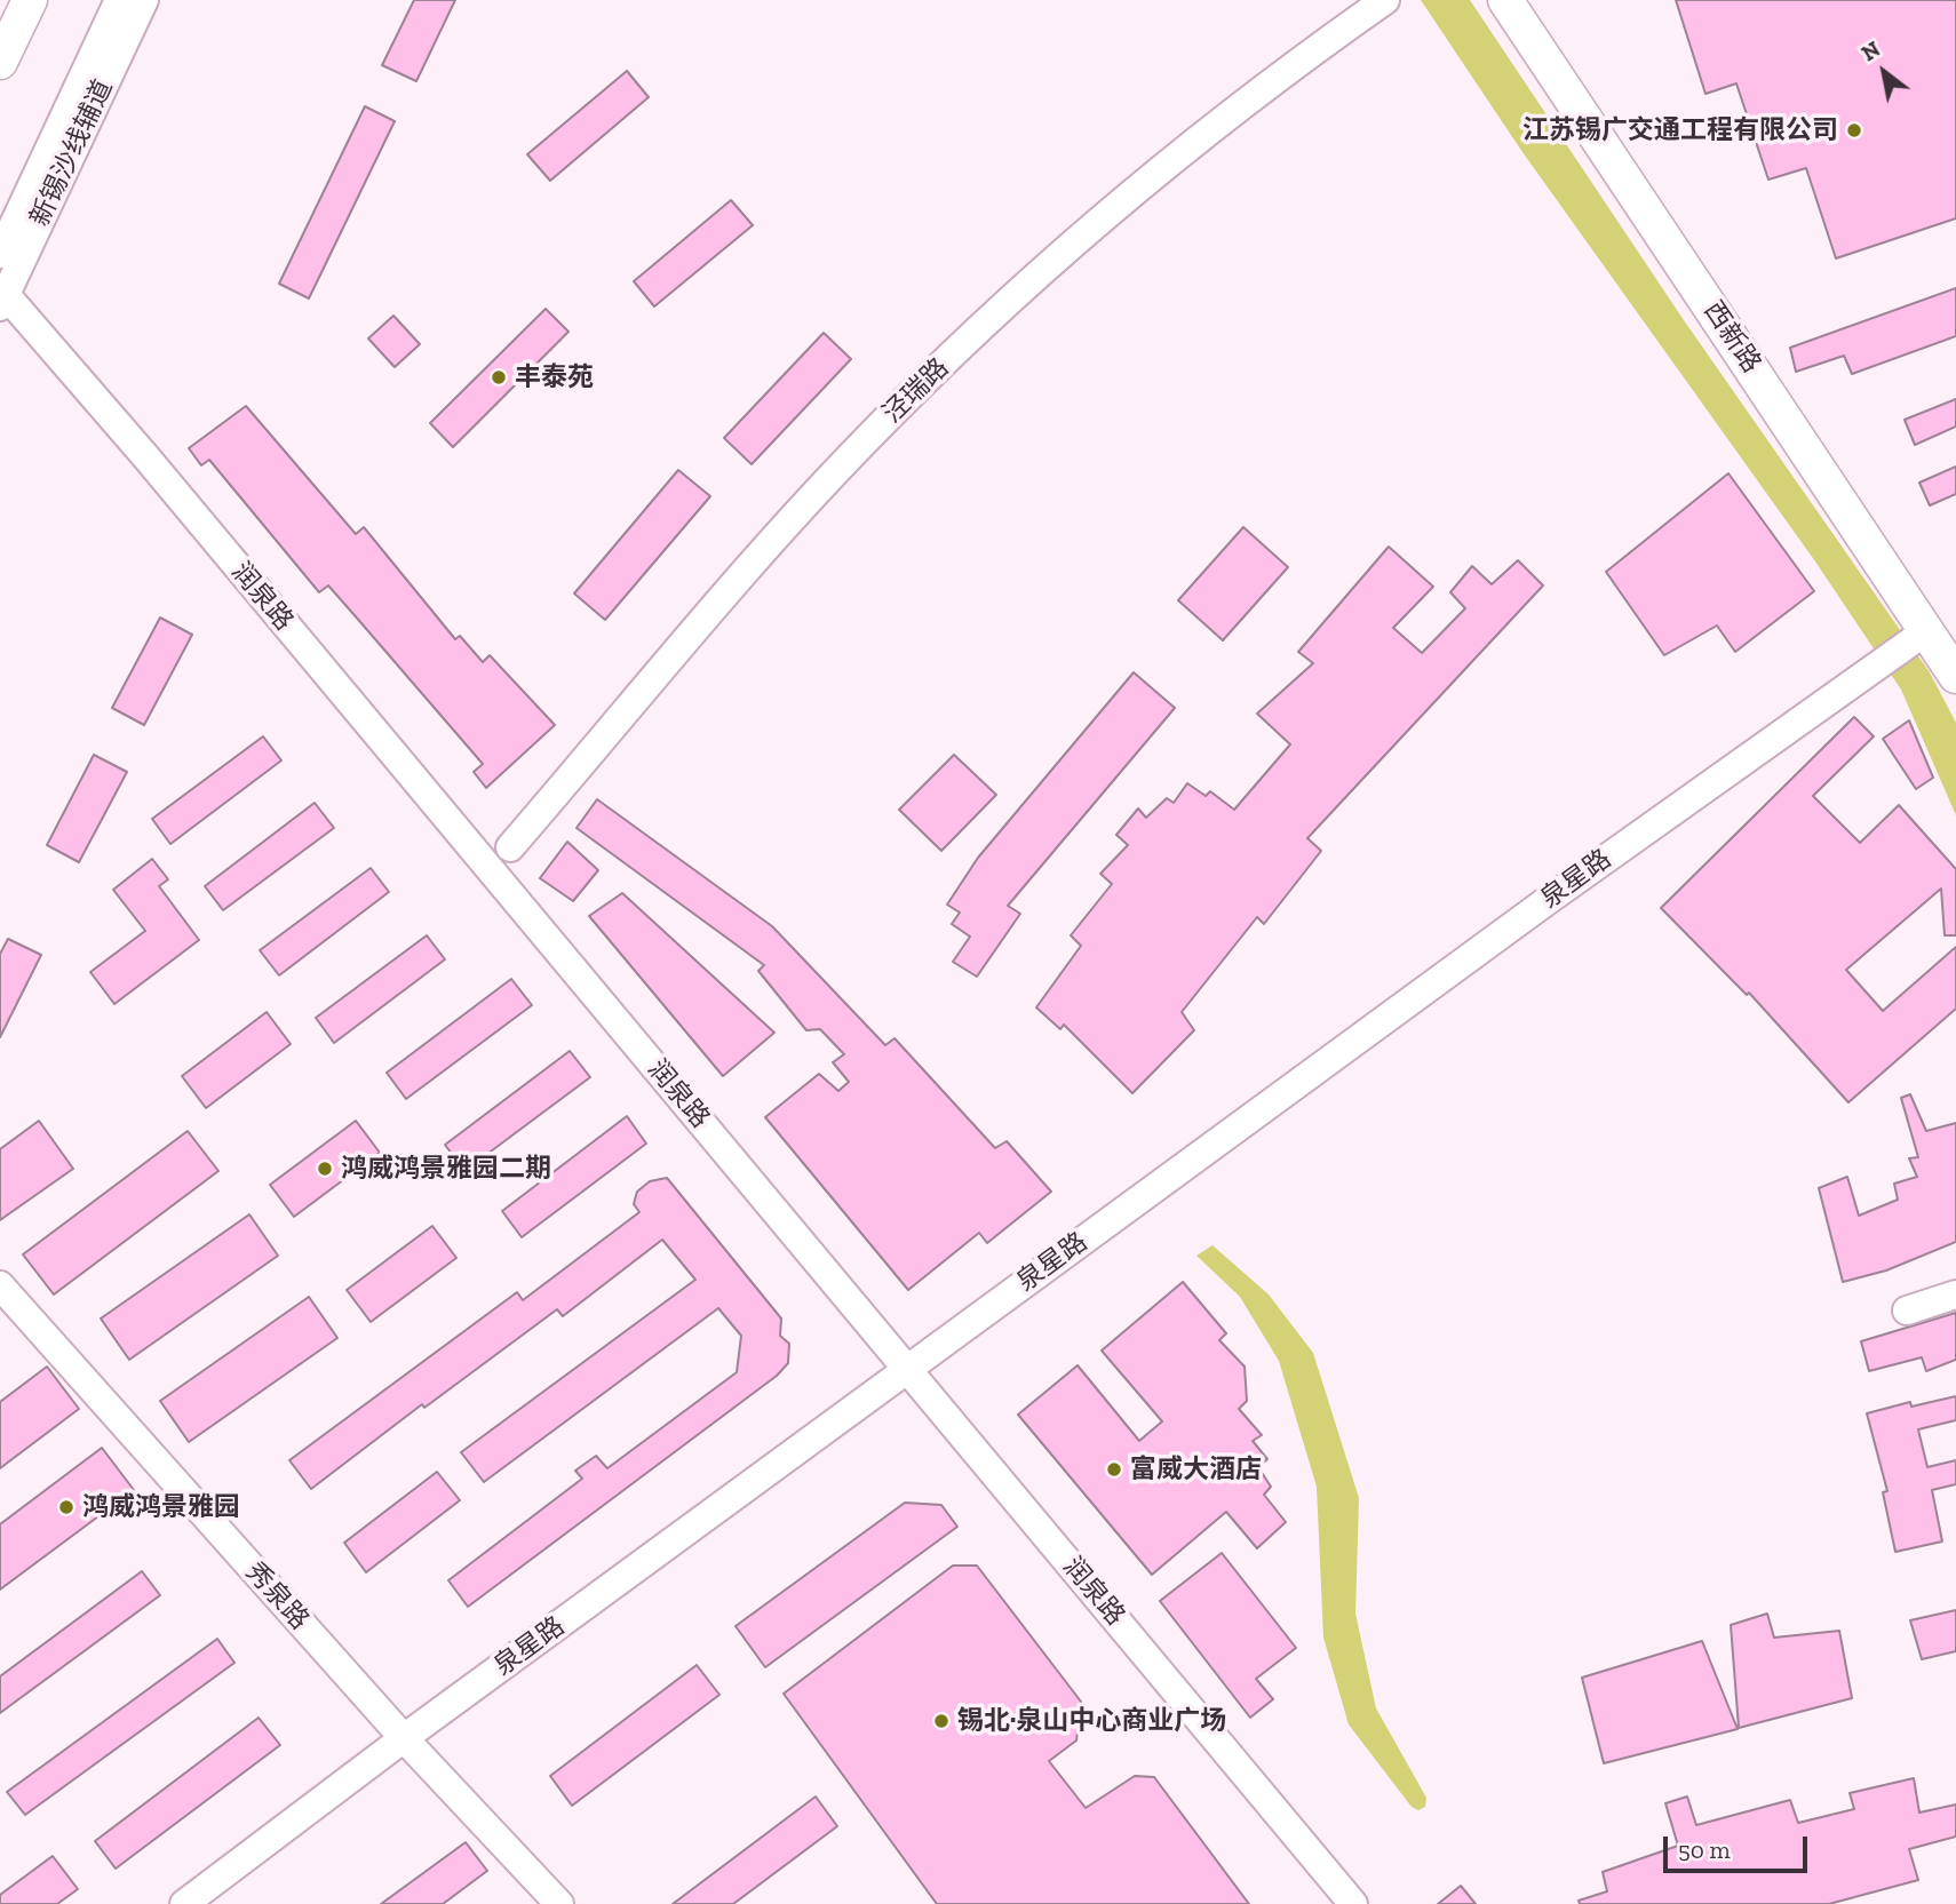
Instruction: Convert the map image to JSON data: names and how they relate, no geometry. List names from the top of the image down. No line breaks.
{"streets":{"main road":["西新路"],"street":["新锡沙线辅道","泾瑞路","润泉路","泉星路","秀泉路"]},"crossings":[["新锡沙线辅道","润泉路"],["西新路","泉星路"],["润泉路","泉星路"],["泉星路","秀泉路"]],"places":["江苏锡广交通工程有限公司","丰泰苑","鸿威鸿景雅园二期","富威大酒店","鸿威鸿景雅园","锡北·泉山中心商业广场"],"scale_bar":"50 m","north":"top left"}
